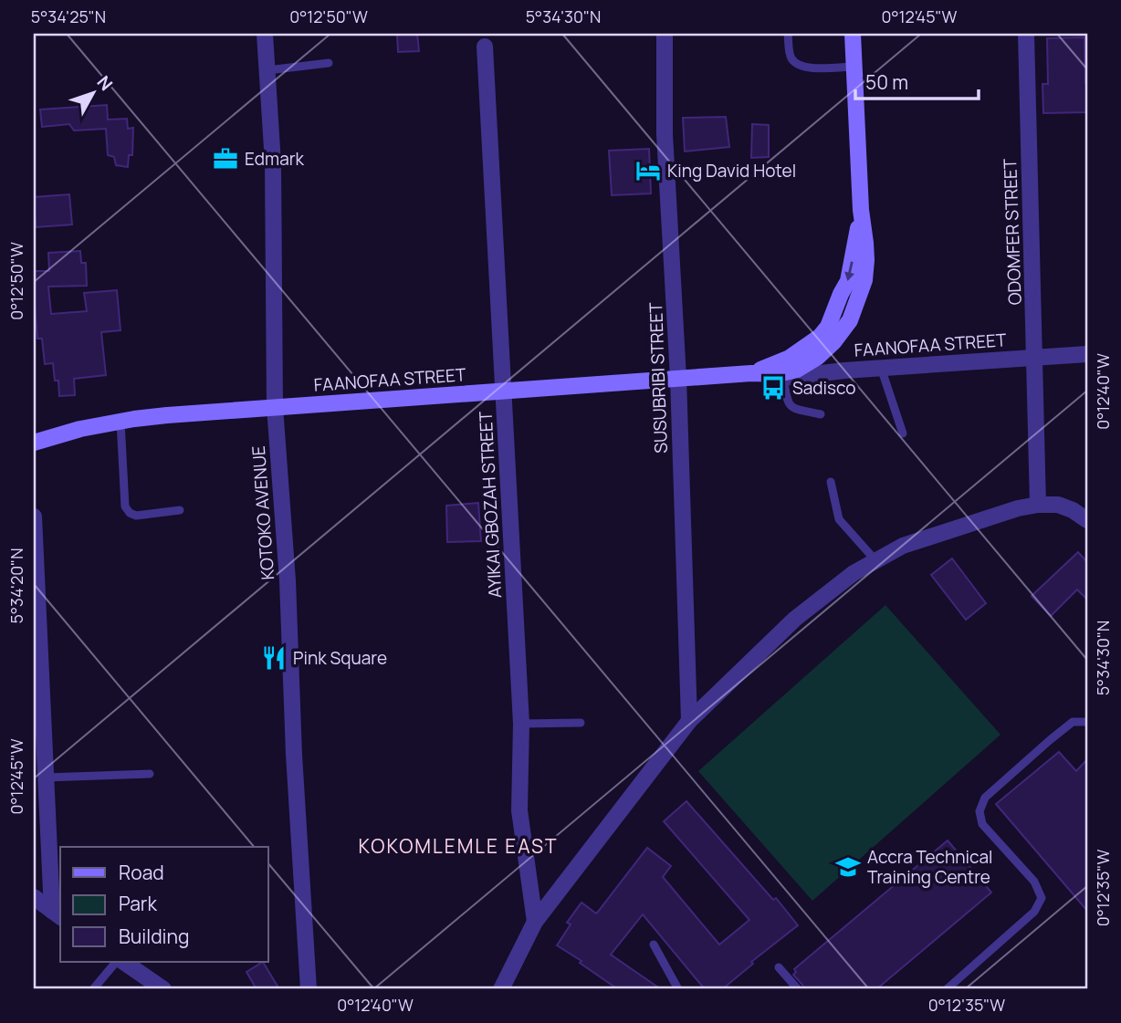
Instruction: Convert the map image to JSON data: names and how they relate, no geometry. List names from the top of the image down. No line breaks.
{"streets":{"main road":["FAANOFAA STREET"],"street":["ODOMFER STREET","SUSUBRIBI STREET","AYIKAI GBOZAH STREET","KOTOKO AVENUE"]},"crossings":[["ODOMFER STREET","FAANOFAA STREET"],["FAANOFAA STREET","SUSUBRIBI STREET"],["FAANOFAA STREET","AYIKAI GBOZAH STREET"],["FAANOFAA STREET","KOTOKO AVENUE"]],"districts":["KOKOMLEMLE EAST"],"places":{"office":["Edmark"],"hotel":["King David Hotel"],"bus stop":["Sadisco"],"restaurant":["Pink Square"],"school or university":["Accra Technical Training Centre"]},"legend":["Road","Park","Building"],"scale_bar":"50 m","north":"top right","coordinates":["5°34'25\"N","0°12'50\"W","5°34'30\"N","0°12'45\"W","0°12'40\"W","5°34'20\"N","0°12'35\"W"]}
